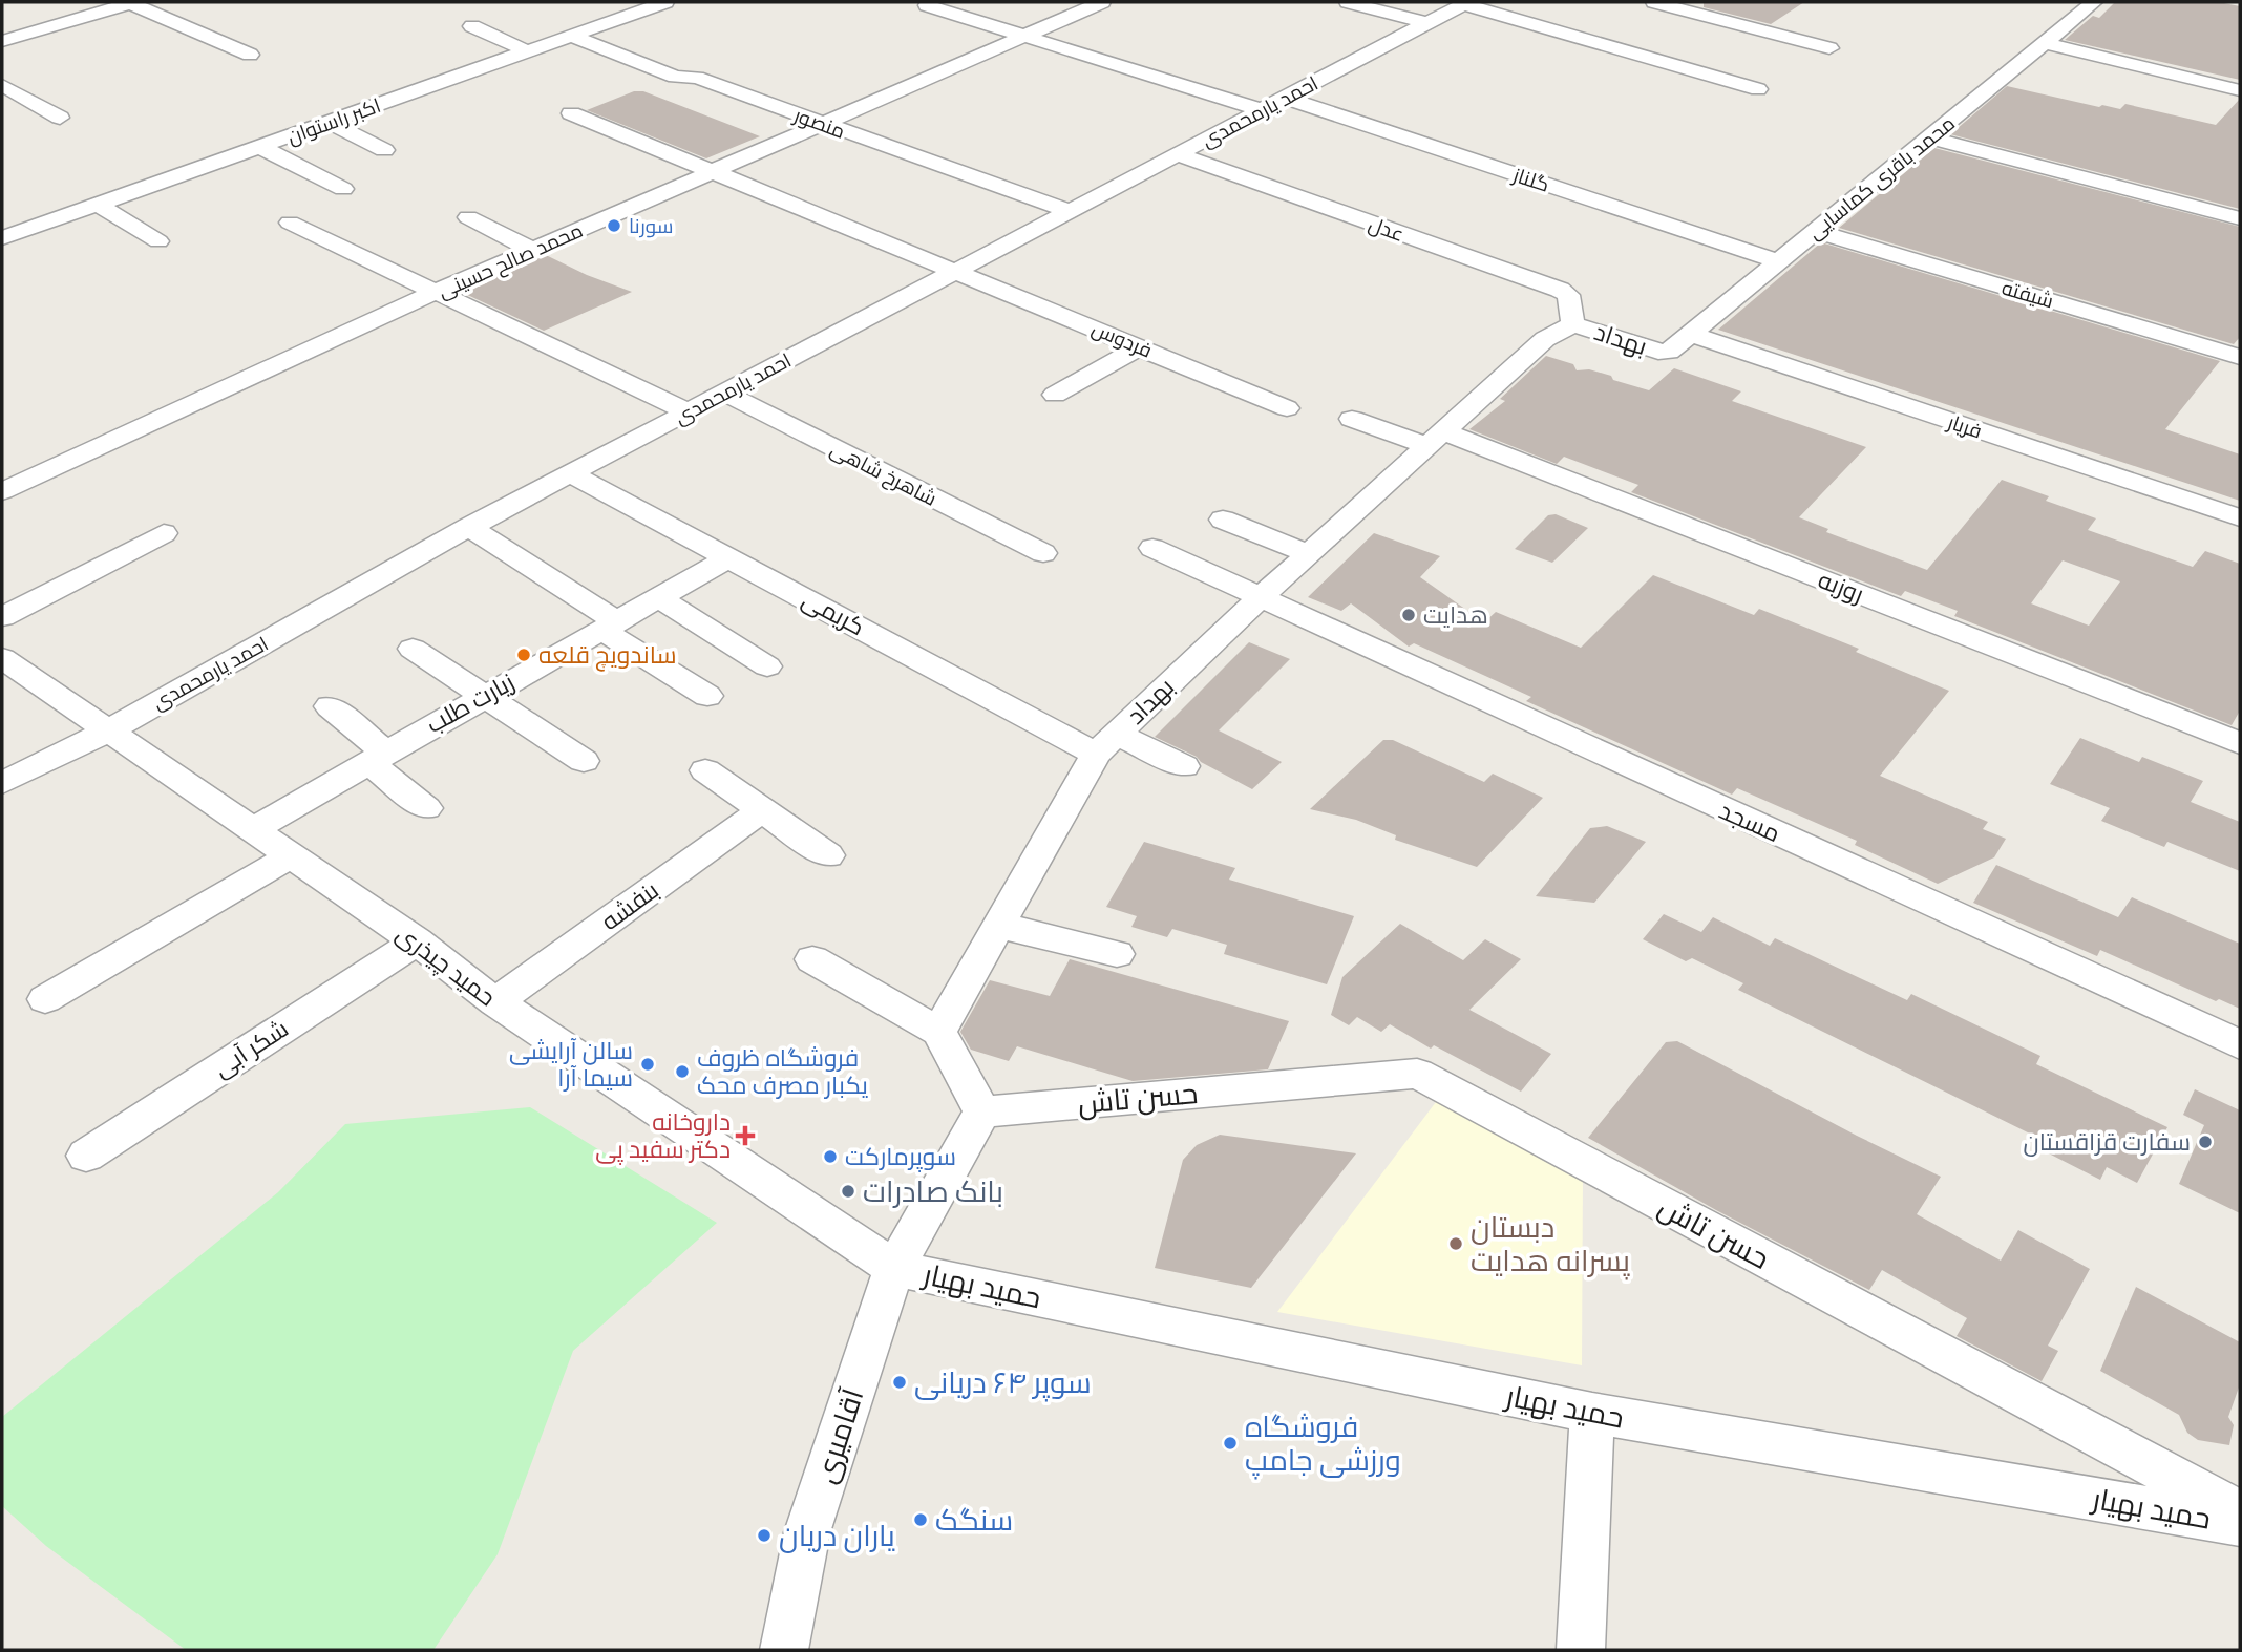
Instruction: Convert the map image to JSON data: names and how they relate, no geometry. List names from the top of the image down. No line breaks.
{"streets":{"street":["احمد یارمحمدی","اکبر راستوان","منصور","محمد باقری کماسایی","گلناز","عدل","محمد صالح حسینی","شیفته","فردوس","بهداد","فریار","شاهرخ شاهی","روزبه","کریمی","زیارت طلب","مسجد","بنفشه","حمید چیذری","شکر آبی","حسن تاش","حمید بهیار","آقامیری"]},"crossings":[["احمد یارمحمدی","منصور"],["احمد یارمحمدی","گلناز"],["احمد یارمحمدی","عدل"],["احمد یارمحمدی","فردوس"],["احمد یارمحمدی","شاهرخ شاهی"],["احمد یارمحمدی","کریمی"],["احمد یارمحمدی","حمید چیذری"],["اکبر راستوان","منصور"],["منصور","محمد صالح حسینی"],["محمد باقری کماسایی","گلناز"],["محمد باقری کماسایی","شیفته"],["محمد باقری کماسایی","بهداد"],["محمد باقری کماسایی","فریار"],["عدل","بهداد"],["محمد صالح حسینی","فردوس"],["بهداد","فریار"],["بهداد","روزبه"],["بهداد","کریمی"],["بهداد","مسجد"],["کریمی","زیارت طلب"],["زیارت طلب","حمید چیذری"],["بنفشه","حمید چیذری"],["حمید چیذری","شکر آبی"],["حمید چیذری","حمید بهیار"],["حمید چیذری","آقامیری"],["حمید بهیار","آقامیری"]],"places":{"other":["سورنا","هدایت","ساندویچ قلعه","سالن آرایشی سیما آرا","فروشگاه ظروف یکبار مصرف محک","سفارت قزاقستان","سوپرمارکت","بانک صادرات","دبستان پسرانه هدایت","سوپر ۶۴ دریانی","فروشگاه ورزشی جامپ","سنگک","یاران دریان"],"health":["داروخانه دکتر سفید پی"]}}
